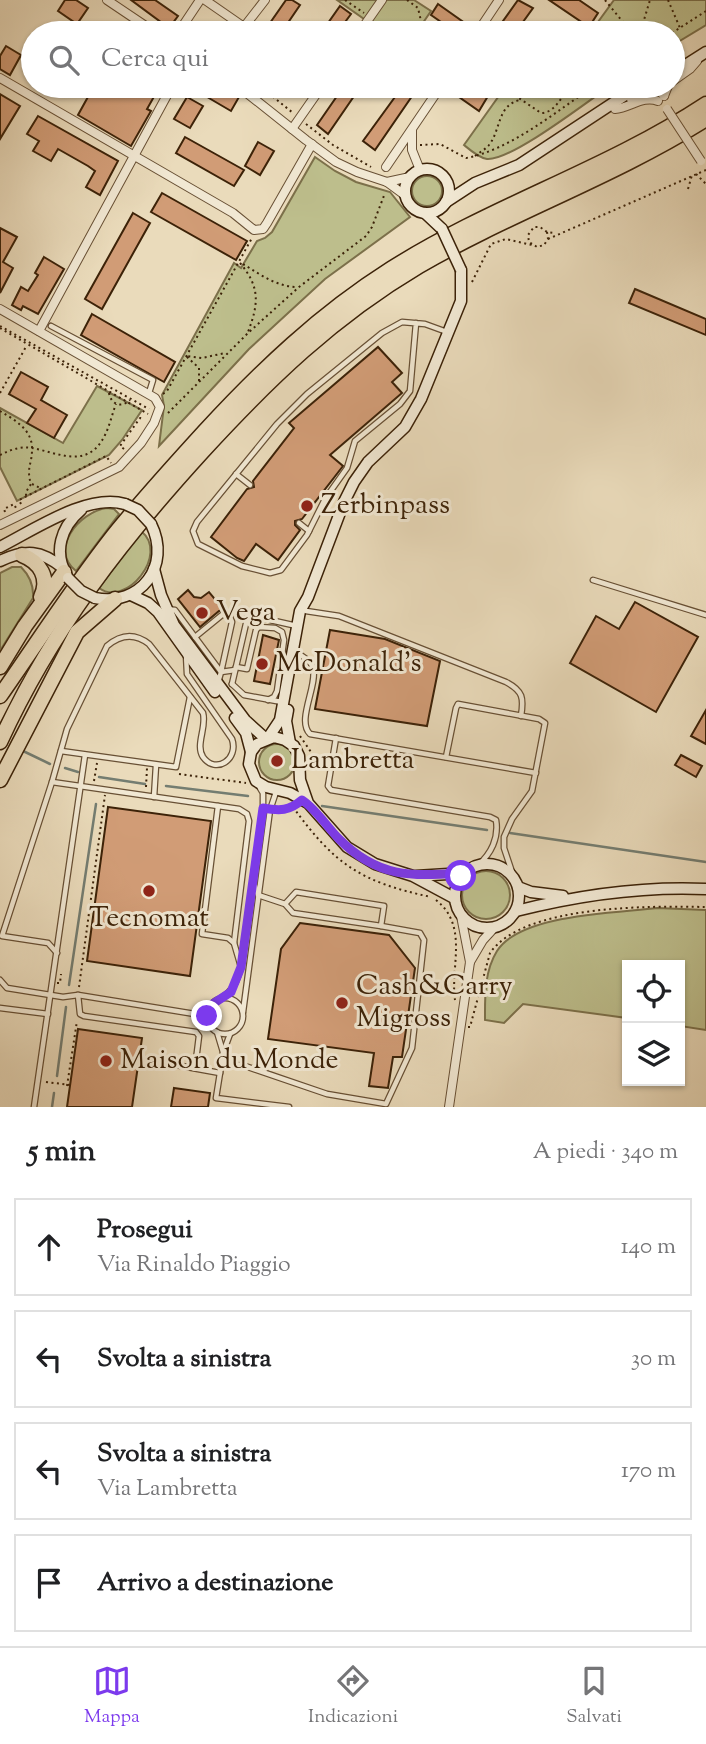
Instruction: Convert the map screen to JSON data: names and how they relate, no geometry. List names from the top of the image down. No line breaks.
{"places":["Zerbinpass","Vega","McDonald's","Lambretta","Tecnomat","Cash&Carry Migross","Maison du Monde"],"page":{"search":"Cerca qui","heading":["5 min","A piedi · 340 m"],"list":[["Prosegui","Via Rinaldo Piaggio","140 m"],["Svolta a sinistra","30 m"],["Svolta a sinistra","Via Lambretta","170 m"],"Arrivo a destinazione"],"nav":["Mappa","Indicazioni","Salvati"]}}
